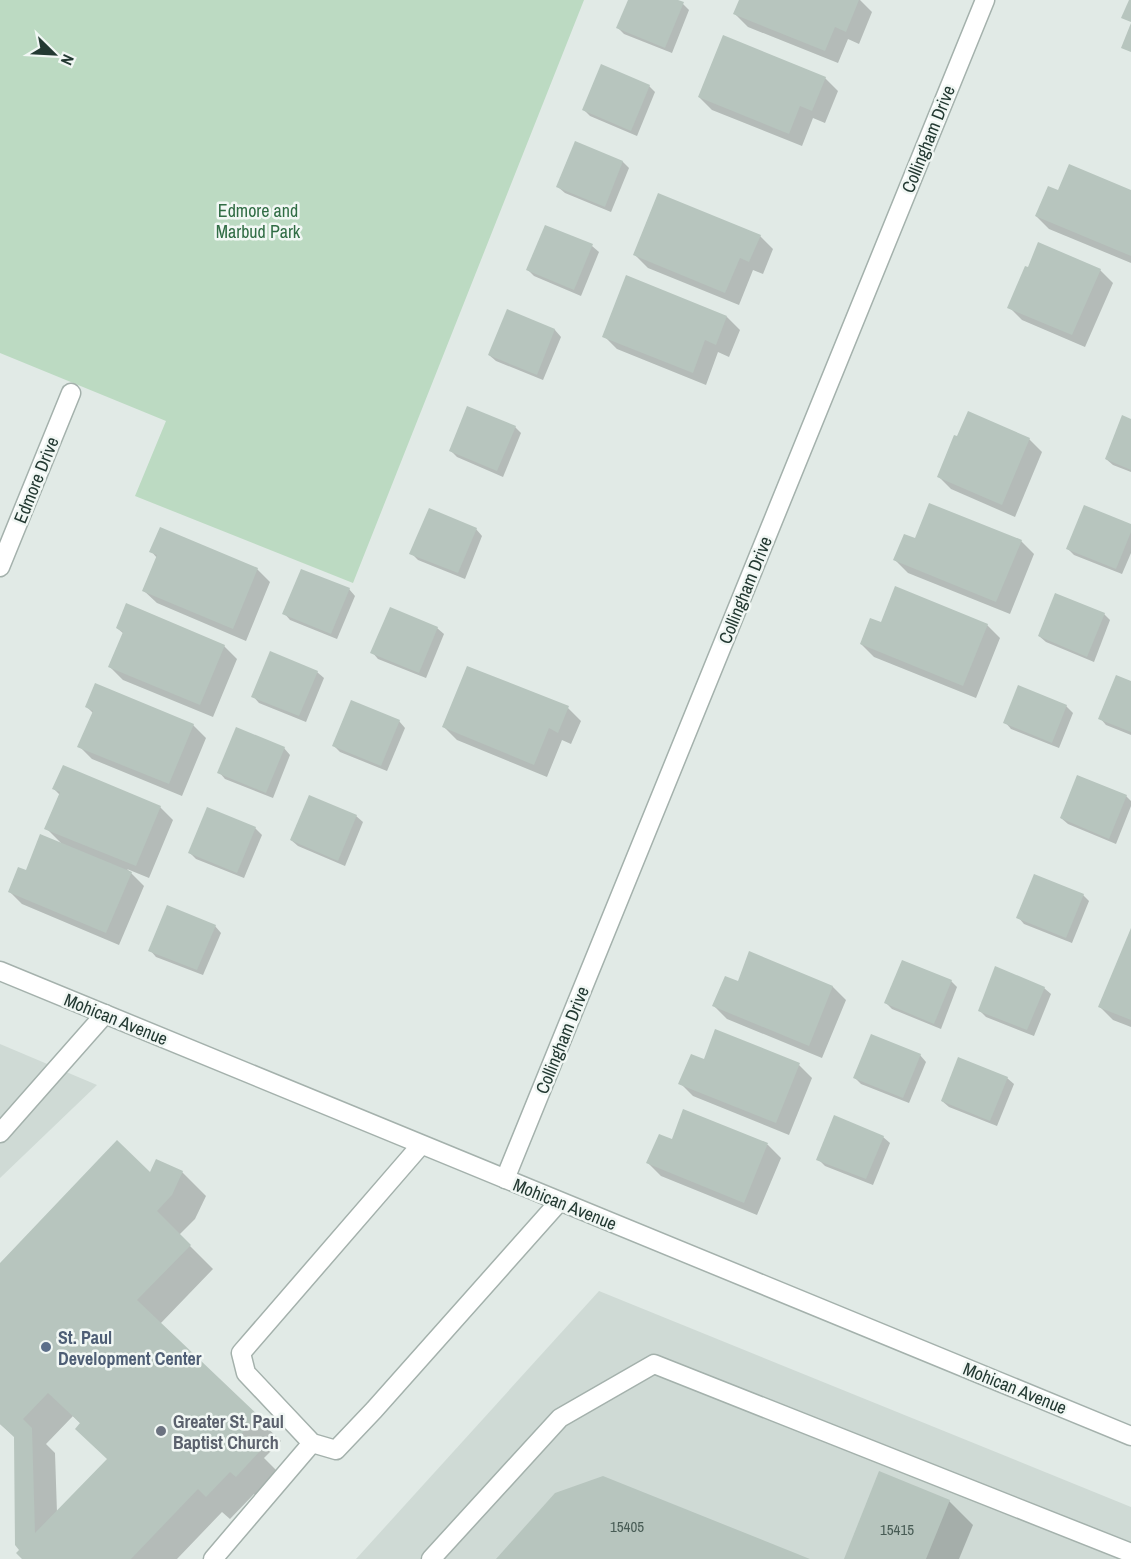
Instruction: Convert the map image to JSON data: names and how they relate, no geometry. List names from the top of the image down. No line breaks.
{"streets":{"street":["Collingham Drive","Edmore Drive","Mohican Avenue"]},"crossings":[["Collingham Drive","Mohican Avenue"]],"parks":["Edmore and Marbud Park"],"places":["St. Paul Development Center","Greater St. Paul Baptist Church"],"house_numbers":["15405","15415"],"north":"bottom right"}
